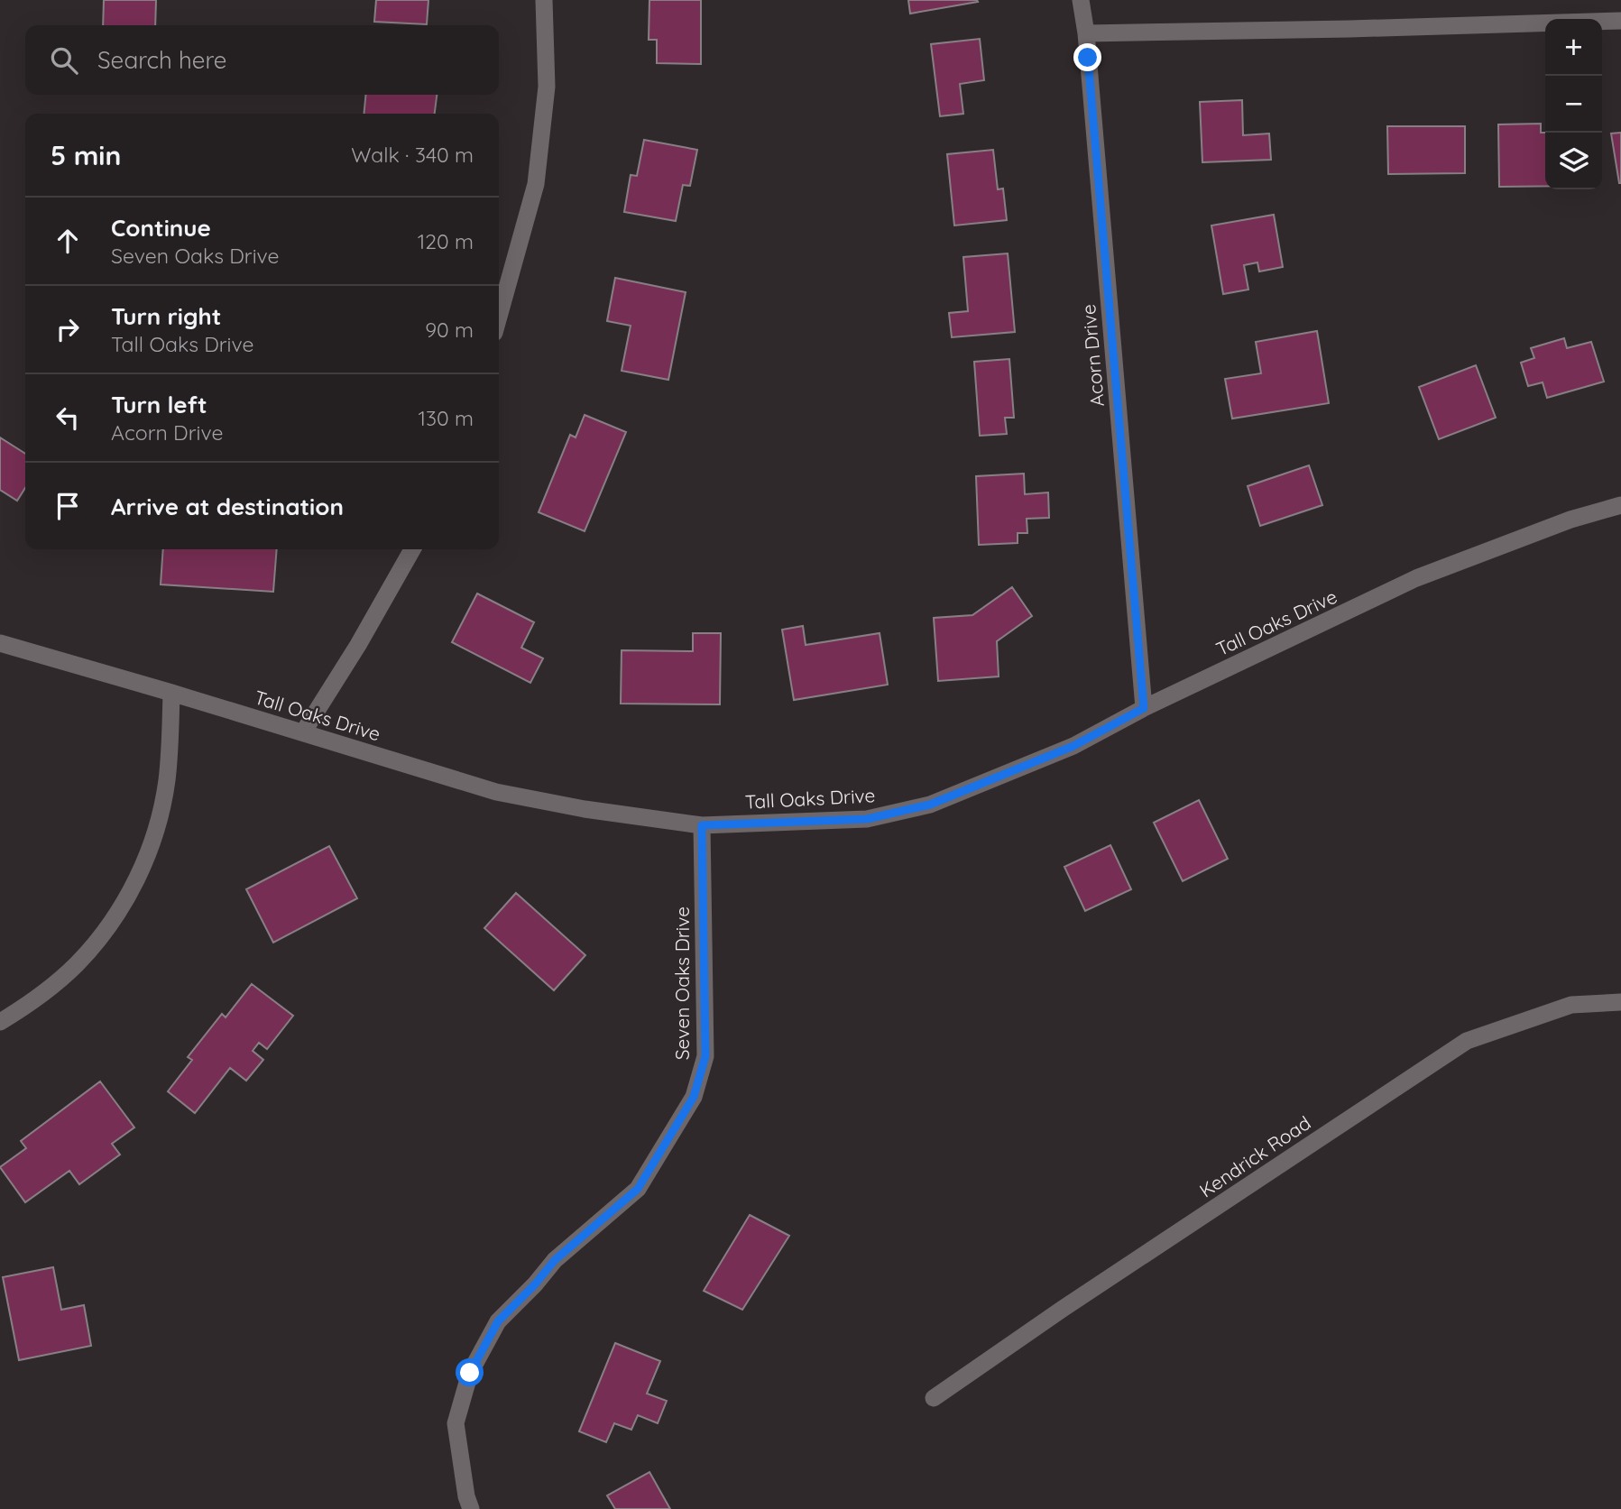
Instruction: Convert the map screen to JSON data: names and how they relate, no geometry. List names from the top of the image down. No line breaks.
{"streets":{"street":["Acorn Drive","Tall Oaks Drive","Seven Oaks Drive","Kendrick Road"]},"crossings":[["Acorn Drive","Tall Oaks Drive"],["Tall Oaks Drive","Seven Oaks Drive"]],"page":{"map_buttons":["+","−"],"search":"Search here","heading":["5 min","Walk · 340 m"],"list":[["Continue","Seven Oaks Drive","120 m"],["Turn right","Tall Oaks Drive","90 m"],["Turn left","Acorn Drive","130 m"],"Arrive at destination"]}}
